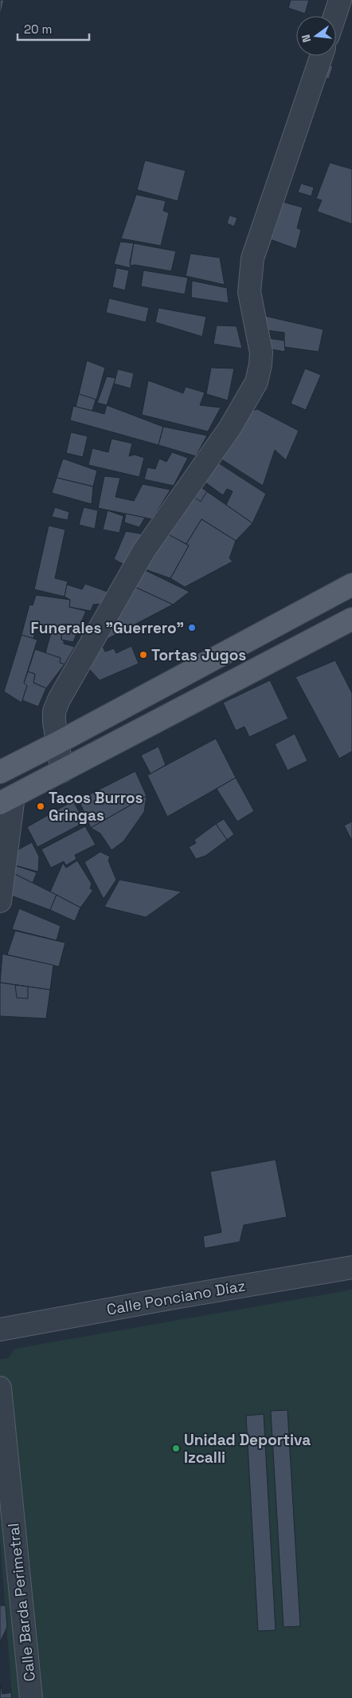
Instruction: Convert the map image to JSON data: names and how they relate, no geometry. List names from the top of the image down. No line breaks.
{"streets":{"street":["Calle Ponciano Díaz","Calle Barda Perimetral"]},"places":["Funerales \"Guerrero\"","Tortas Jugos","Tacos Burros Gringas","Unidad Deportiva Izcalli"],"scale_bar":"20 m","north":"left"}
